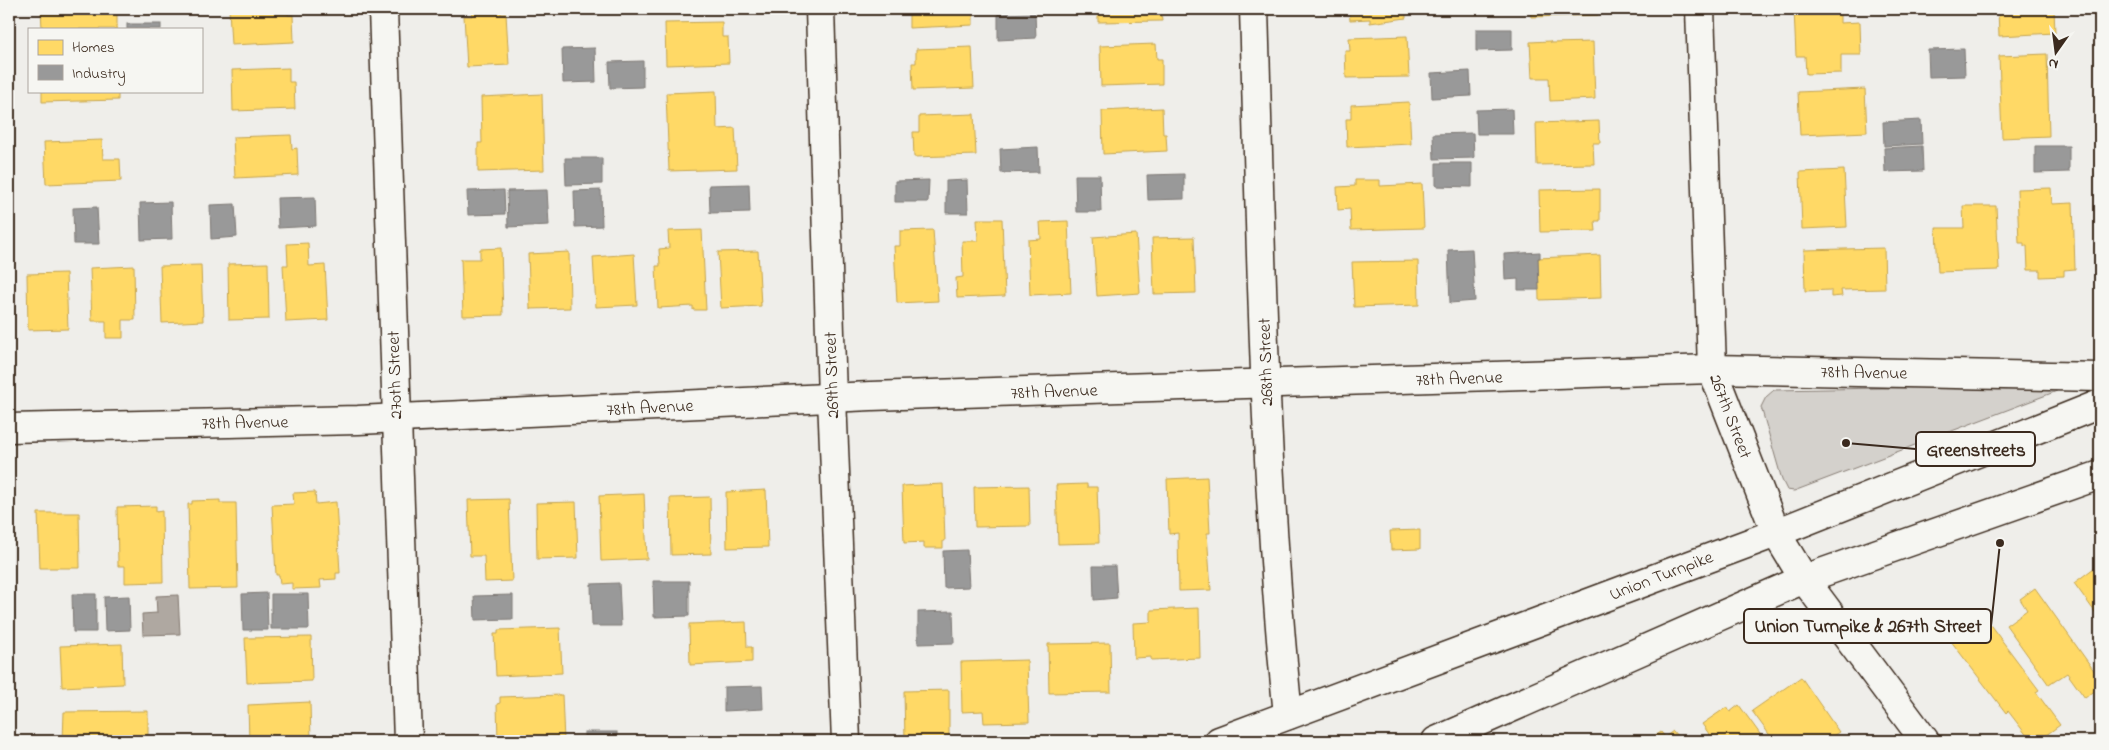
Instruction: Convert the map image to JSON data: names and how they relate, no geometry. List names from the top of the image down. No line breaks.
{"streets":{"street":["268th Street","78th Avenue","270th Street","269th Street","267th Street","Union Turnpike"]},"crossings":[["268th Street","78th Avenue"],["268th Street","Union Turnpike"],["78th Avenue","270th Street"],["78th Avenue","269th Street"],["78th Avenue","267th Street"],["267th Street","Union Turnpike"]],"places":["Greenstreets","Union Turnpike & 267th Street"],"legend":["Homes","Industry"],"north":"bottom"}
